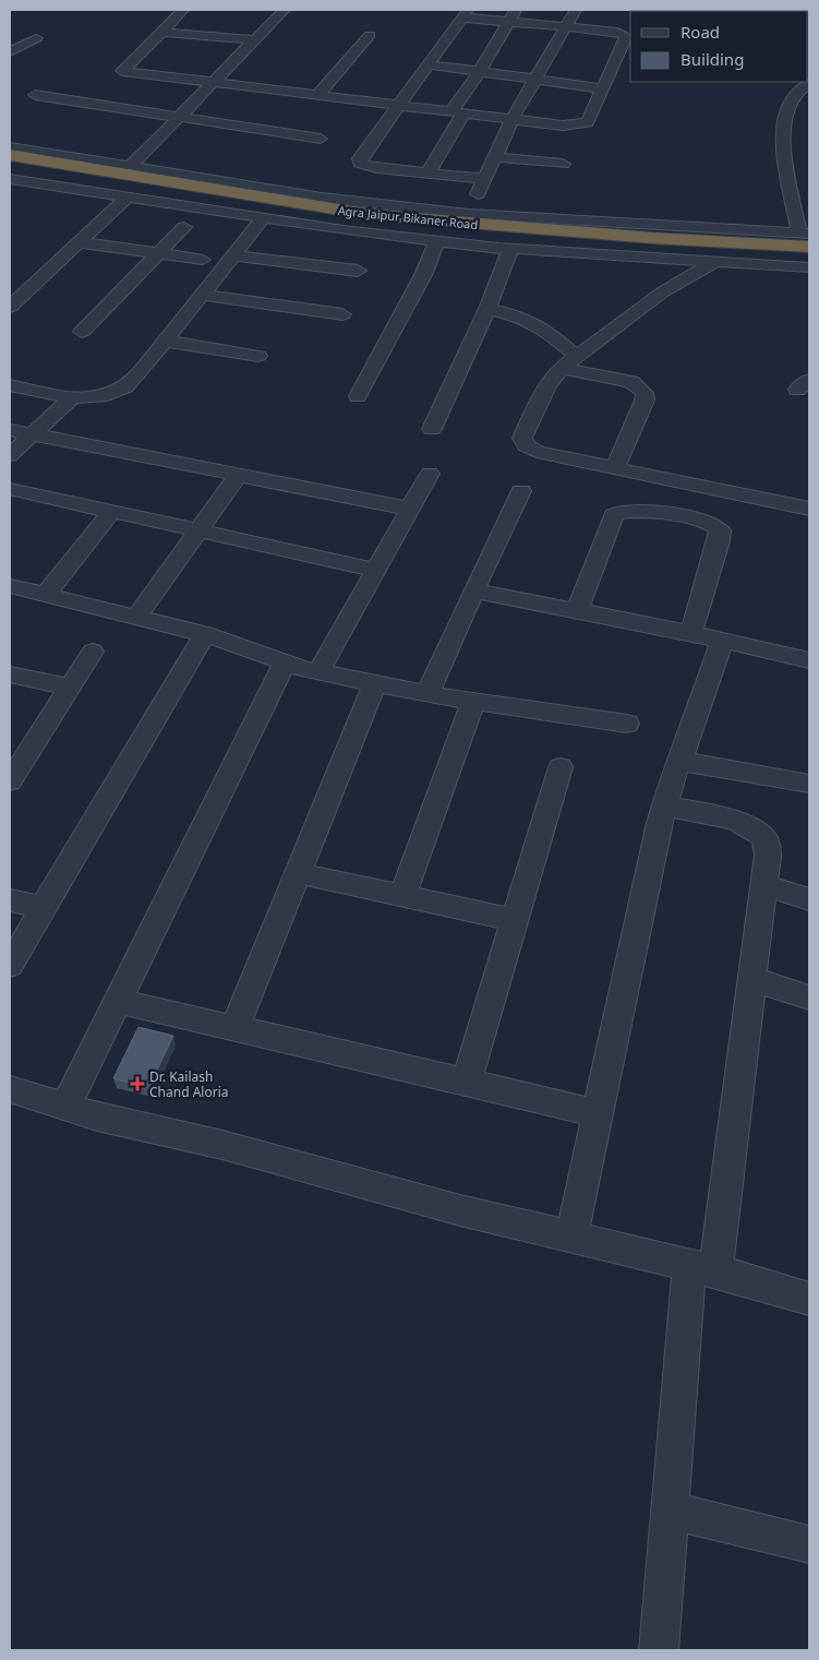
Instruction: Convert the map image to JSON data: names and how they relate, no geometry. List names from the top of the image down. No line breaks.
{"streets":{"highway":["Agra Jaipur Bikaner Road"]},"places":{"health":["Dr. Kailash Chand Aloria"]},"legend":["Road","Building"]}
